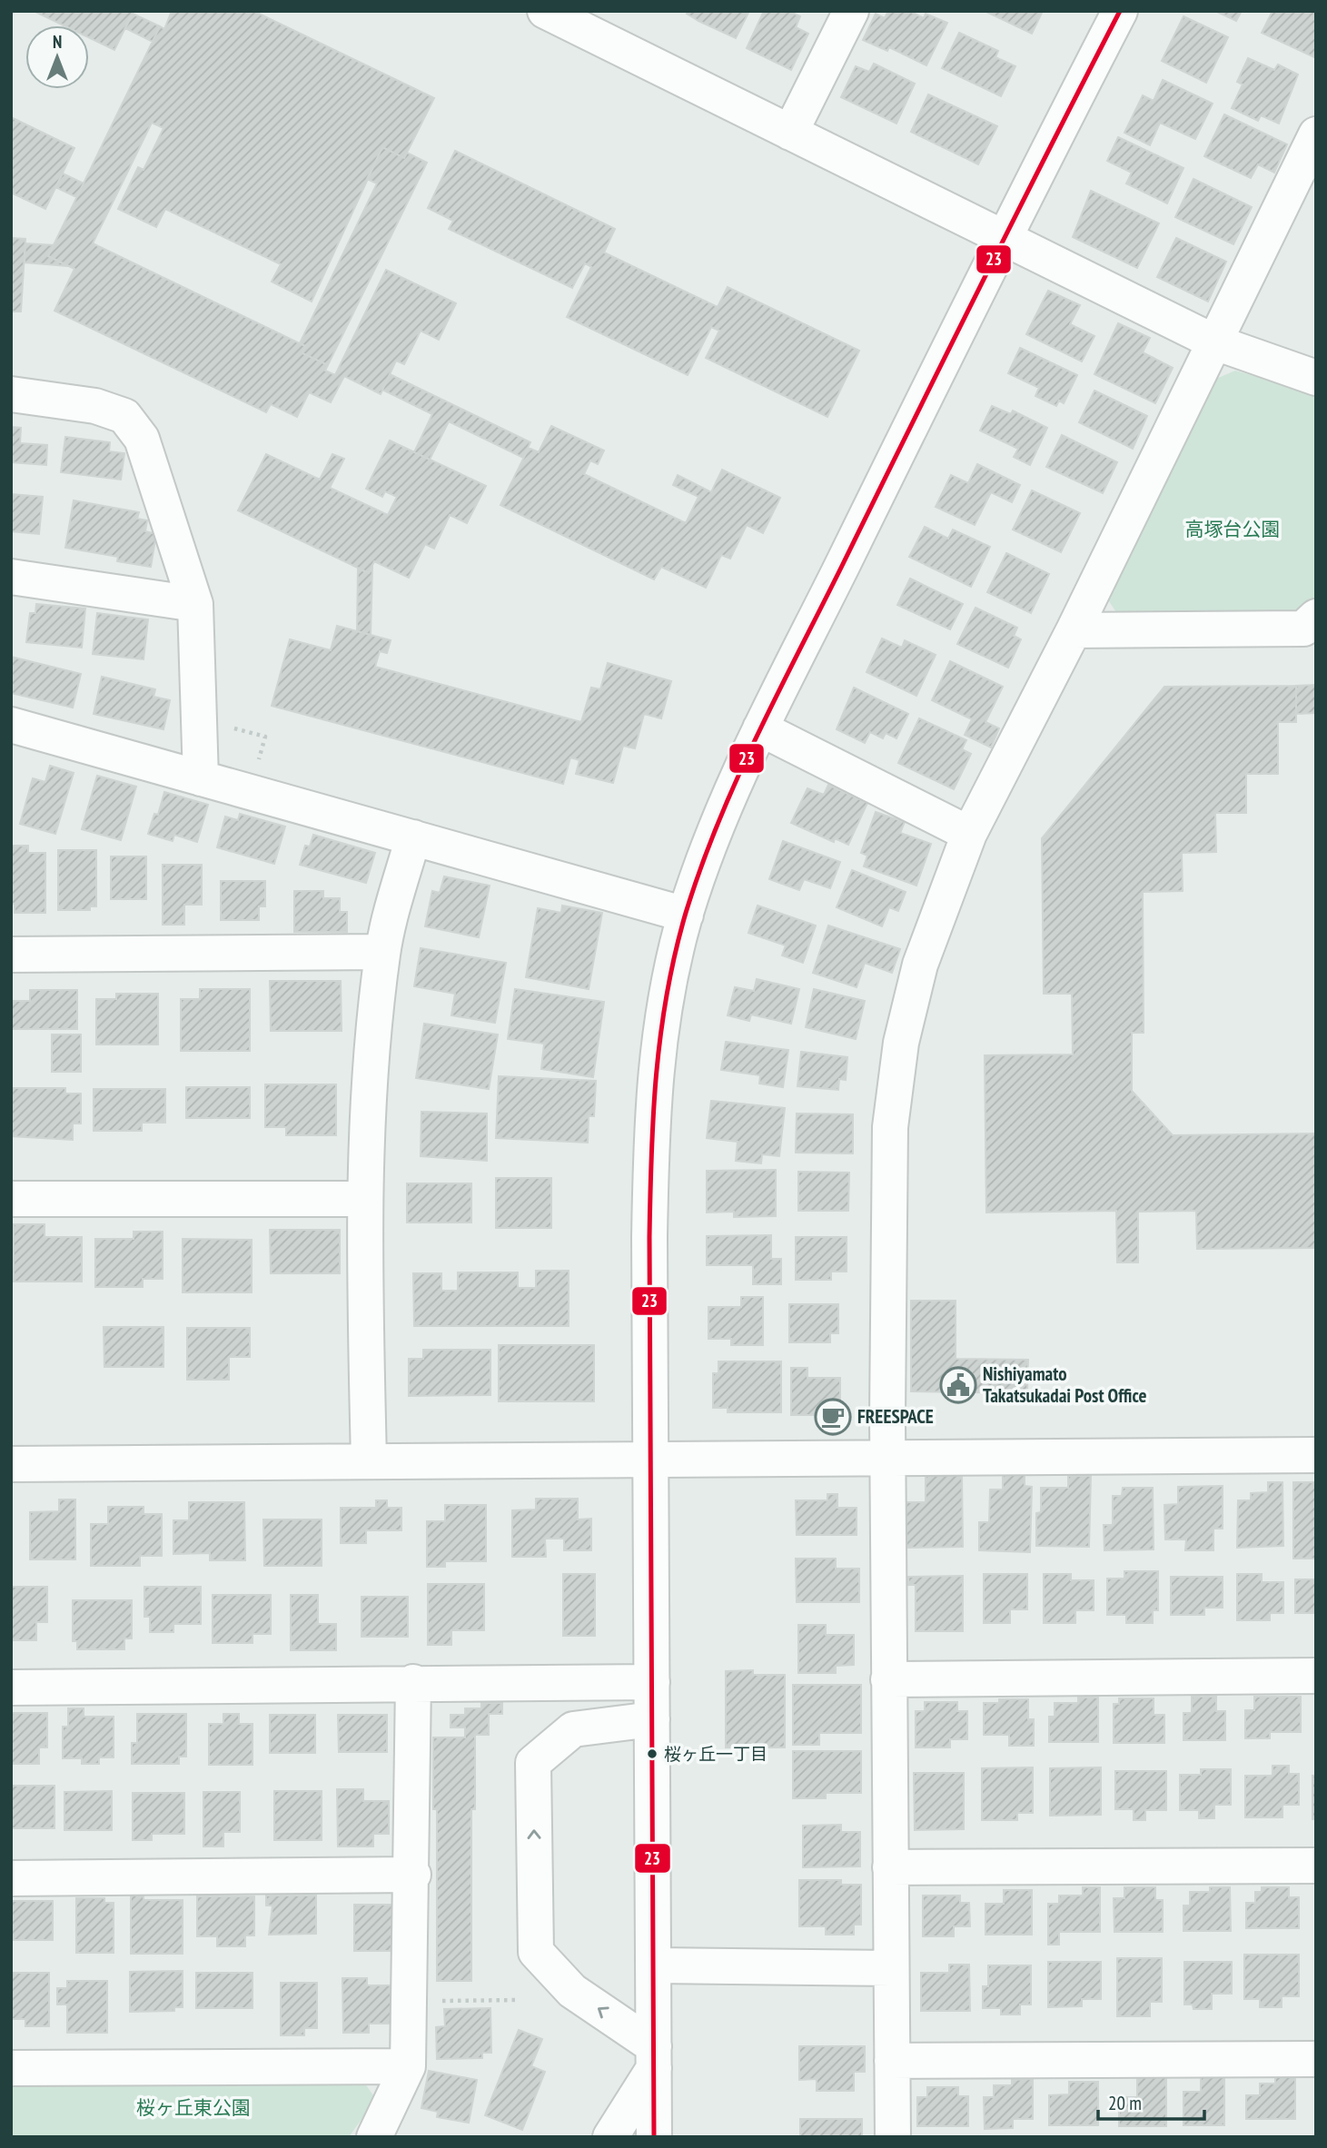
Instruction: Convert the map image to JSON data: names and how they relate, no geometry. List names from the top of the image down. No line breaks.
{"parks":["高塚台公園","桜ヶ丘東公園"],"places":{"public building":["Nishiyamato Takatsukadai Post Office"],"cafe":["FREESPACE"],"other":["桜ヶ丘一丁目"]},"lines":["transit line 23"],"scale_bar":"20 m","north":"top"}
